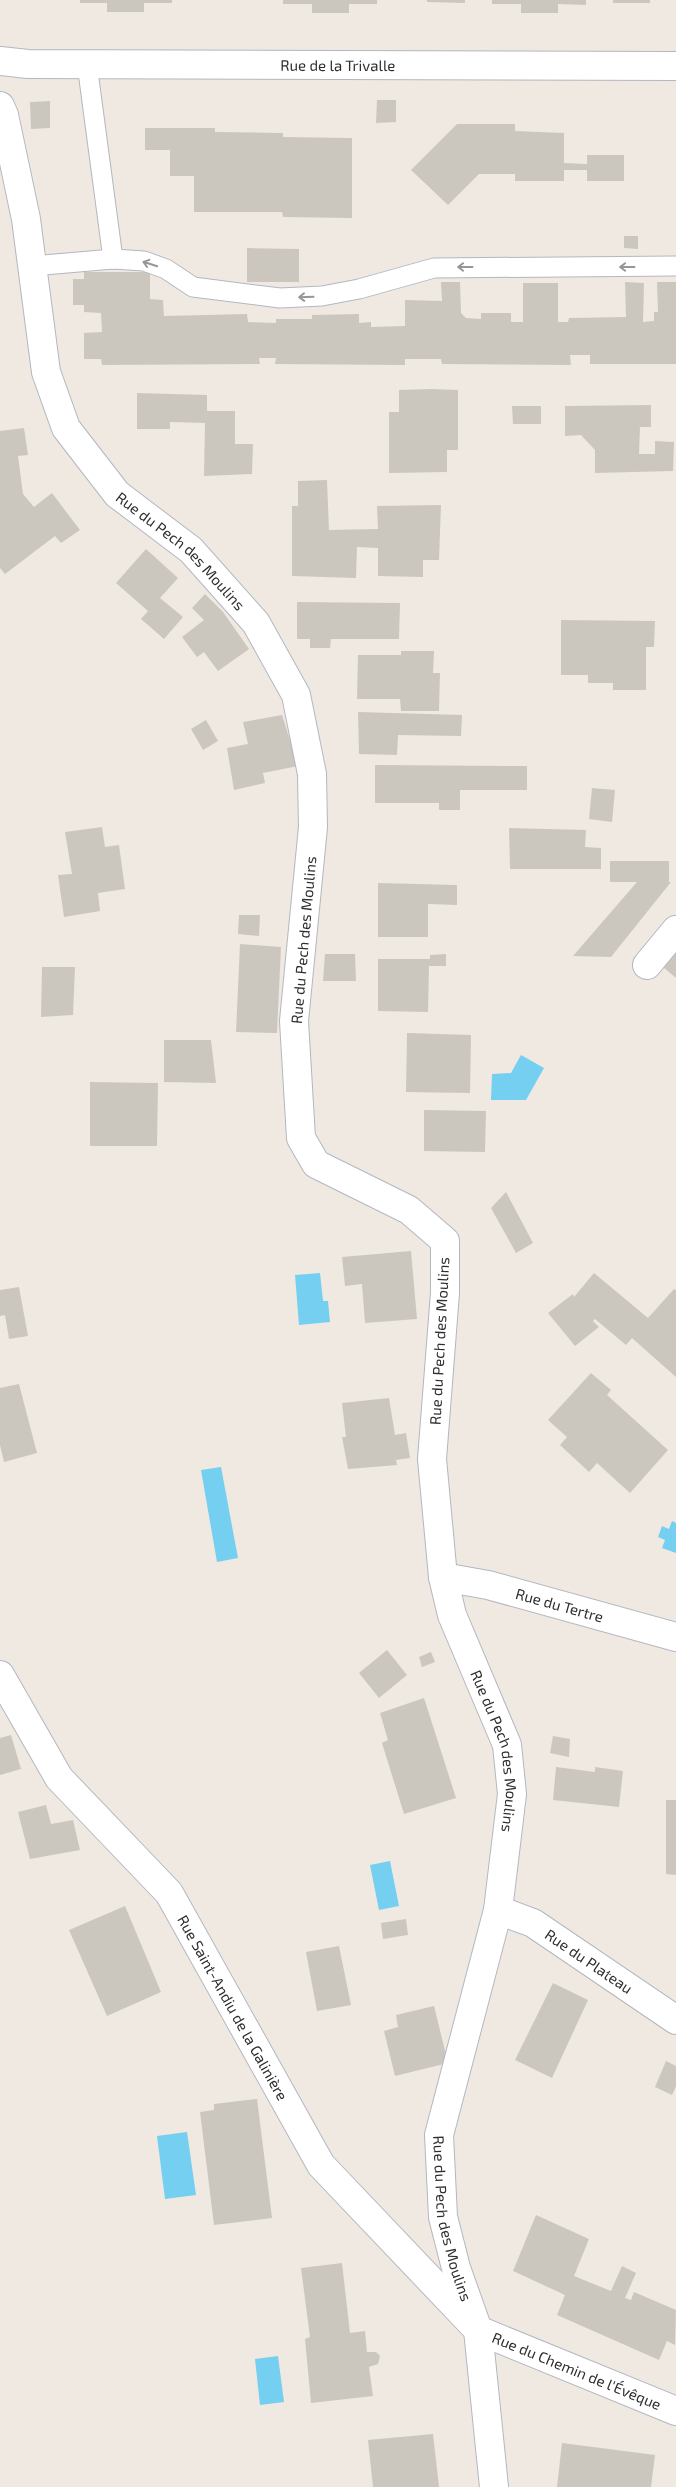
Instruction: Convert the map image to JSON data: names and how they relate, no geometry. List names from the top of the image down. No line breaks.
{"streets":{"street":["Rue de la Trivalle","Rue du Pech des Moulins","Rue du Tertre","Rue du Plateau","Rue Saint-Andiu de la Galinière","Rue du Chemin de l'Évêque"]},"crossings":[["Rue du Pech des Moulins","Rue du Tertre"],["Rue du Pech des Moulins","Rue du Plateau"],["Rue du Pech des Moulins","Rue Saint-Andiu de la Galinière"],["Rue du Pech des Moulins","Rue du Chemin de l'Évêque"],["Rue Saint-Andiu de la Galinière","Rue du Chemin de l'Évêque"]]}
